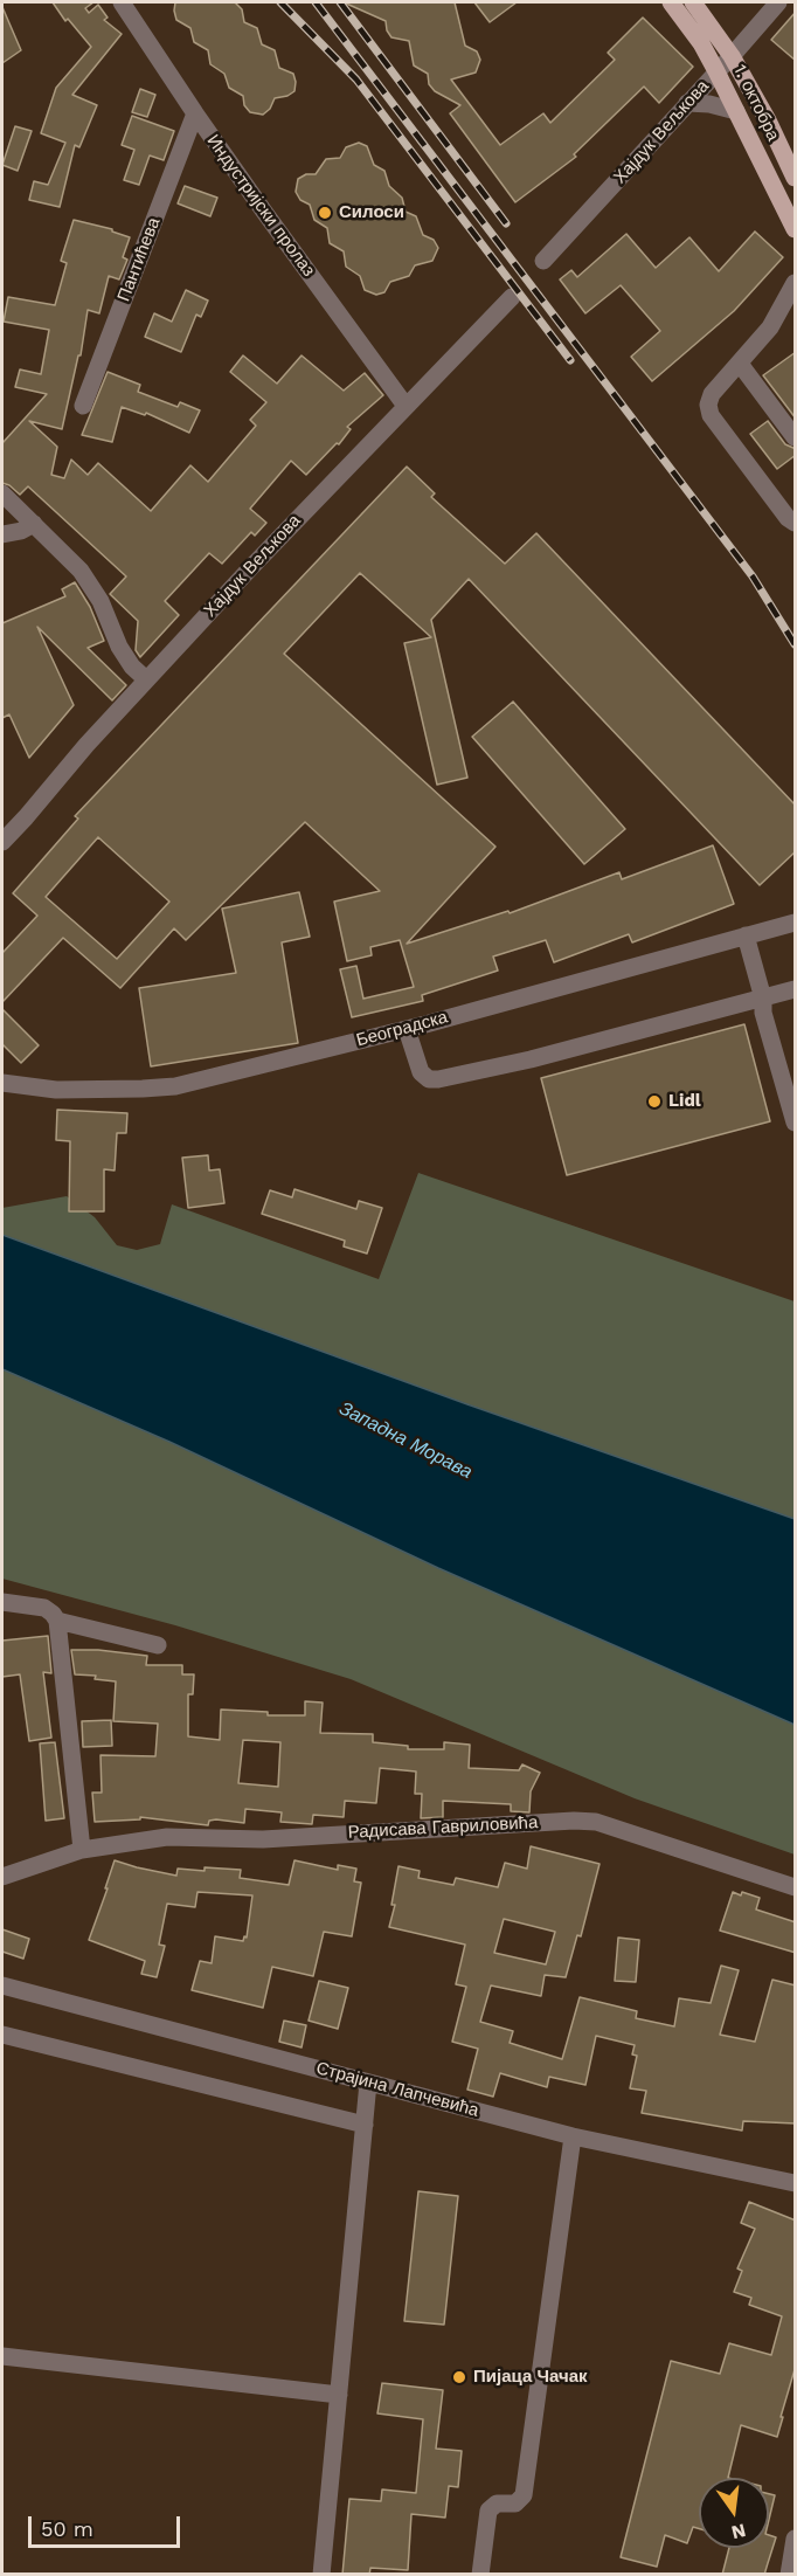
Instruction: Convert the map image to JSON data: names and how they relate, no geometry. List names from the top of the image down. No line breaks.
{"streets":{"main road":["1. октобра"],"street":["Хајдук Вељкова","Индустријски пролаз","Пантићева","Београдска","Радисава Гавриловића","Страјина Лапчевића"]},"crossings":[["1. октобра","Хајдук Вељкова"],["Хајдук Вељкова","Индустријски пролаз"],["Индустријски пролаз","Пантићева"]],"water":["Западна Морава"],"places":["Силоси","Lidl","Пијаца Чачак"],"scale_bar":"50 m","north":"bottom"}
